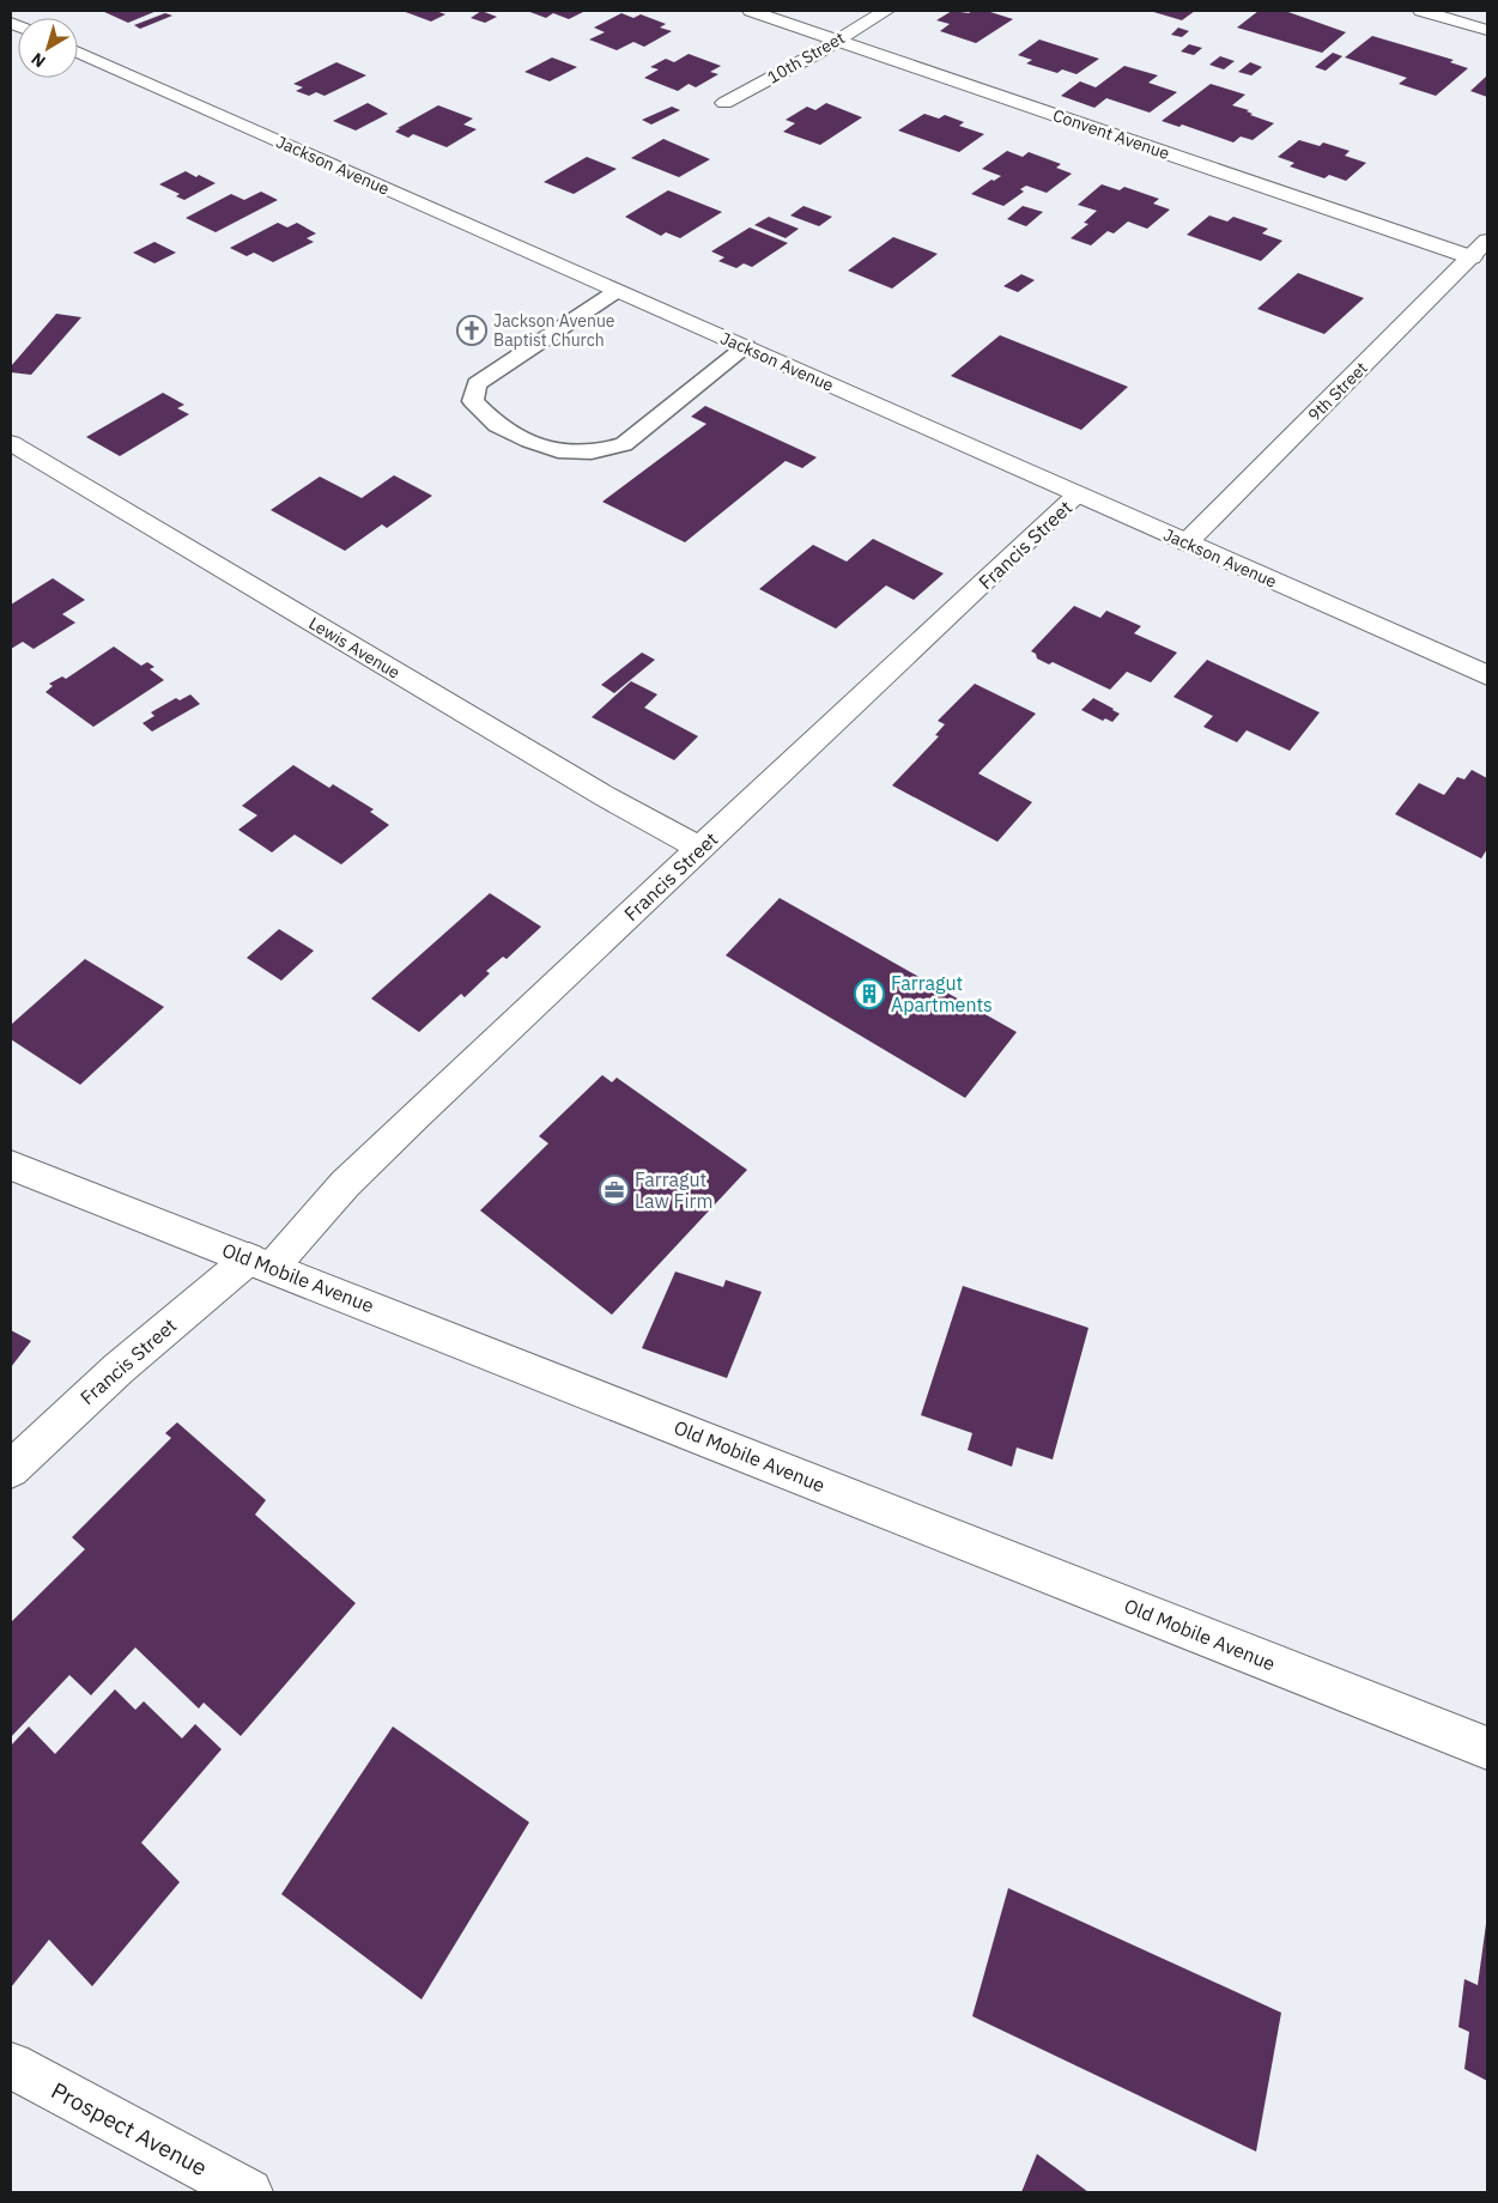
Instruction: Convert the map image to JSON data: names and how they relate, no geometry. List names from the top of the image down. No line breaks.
{"streets":{"street":["10th Street","Convent Avenue","Jackson Avenue","9th Street","Francis Street","Lewis Avenue","Old Mobile Avenue","Prospect Avenue"]},"crossings":[["10th Street","Convent Avenue"],["Convent Avenue","9th Street"],["Jackson Avenue","9th Street"],["Jackson Avenue","Francis Street"],["Francis Street","Lewis Avenue"],["Francis Street","Old Mobile Avenue"]],"places":{"church":["Jackson Avenue Baptist Church"],"building":["Farragut Apartments"],"office":["Farragut Law Firm"]},"north":"bottom left"}
